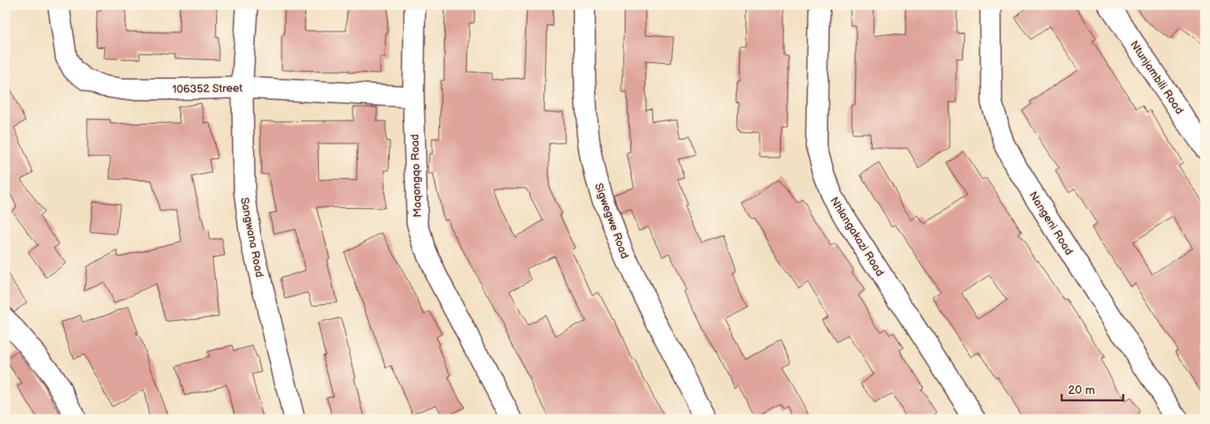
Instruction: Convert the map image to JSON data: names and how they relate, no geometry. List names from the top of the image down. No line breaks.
{"streets":{"street":["Ntunjambili Road","106352 Street","Maqongqo Road","Sigwegwe Road","Nangeni Road","Nhlangakazi Road","Sangwana Road"]},"crossings":[["106352 Street","Maqongqo Road"],["106352 Street","Sangwana Road"]],"scale_bar":"20 m"}
